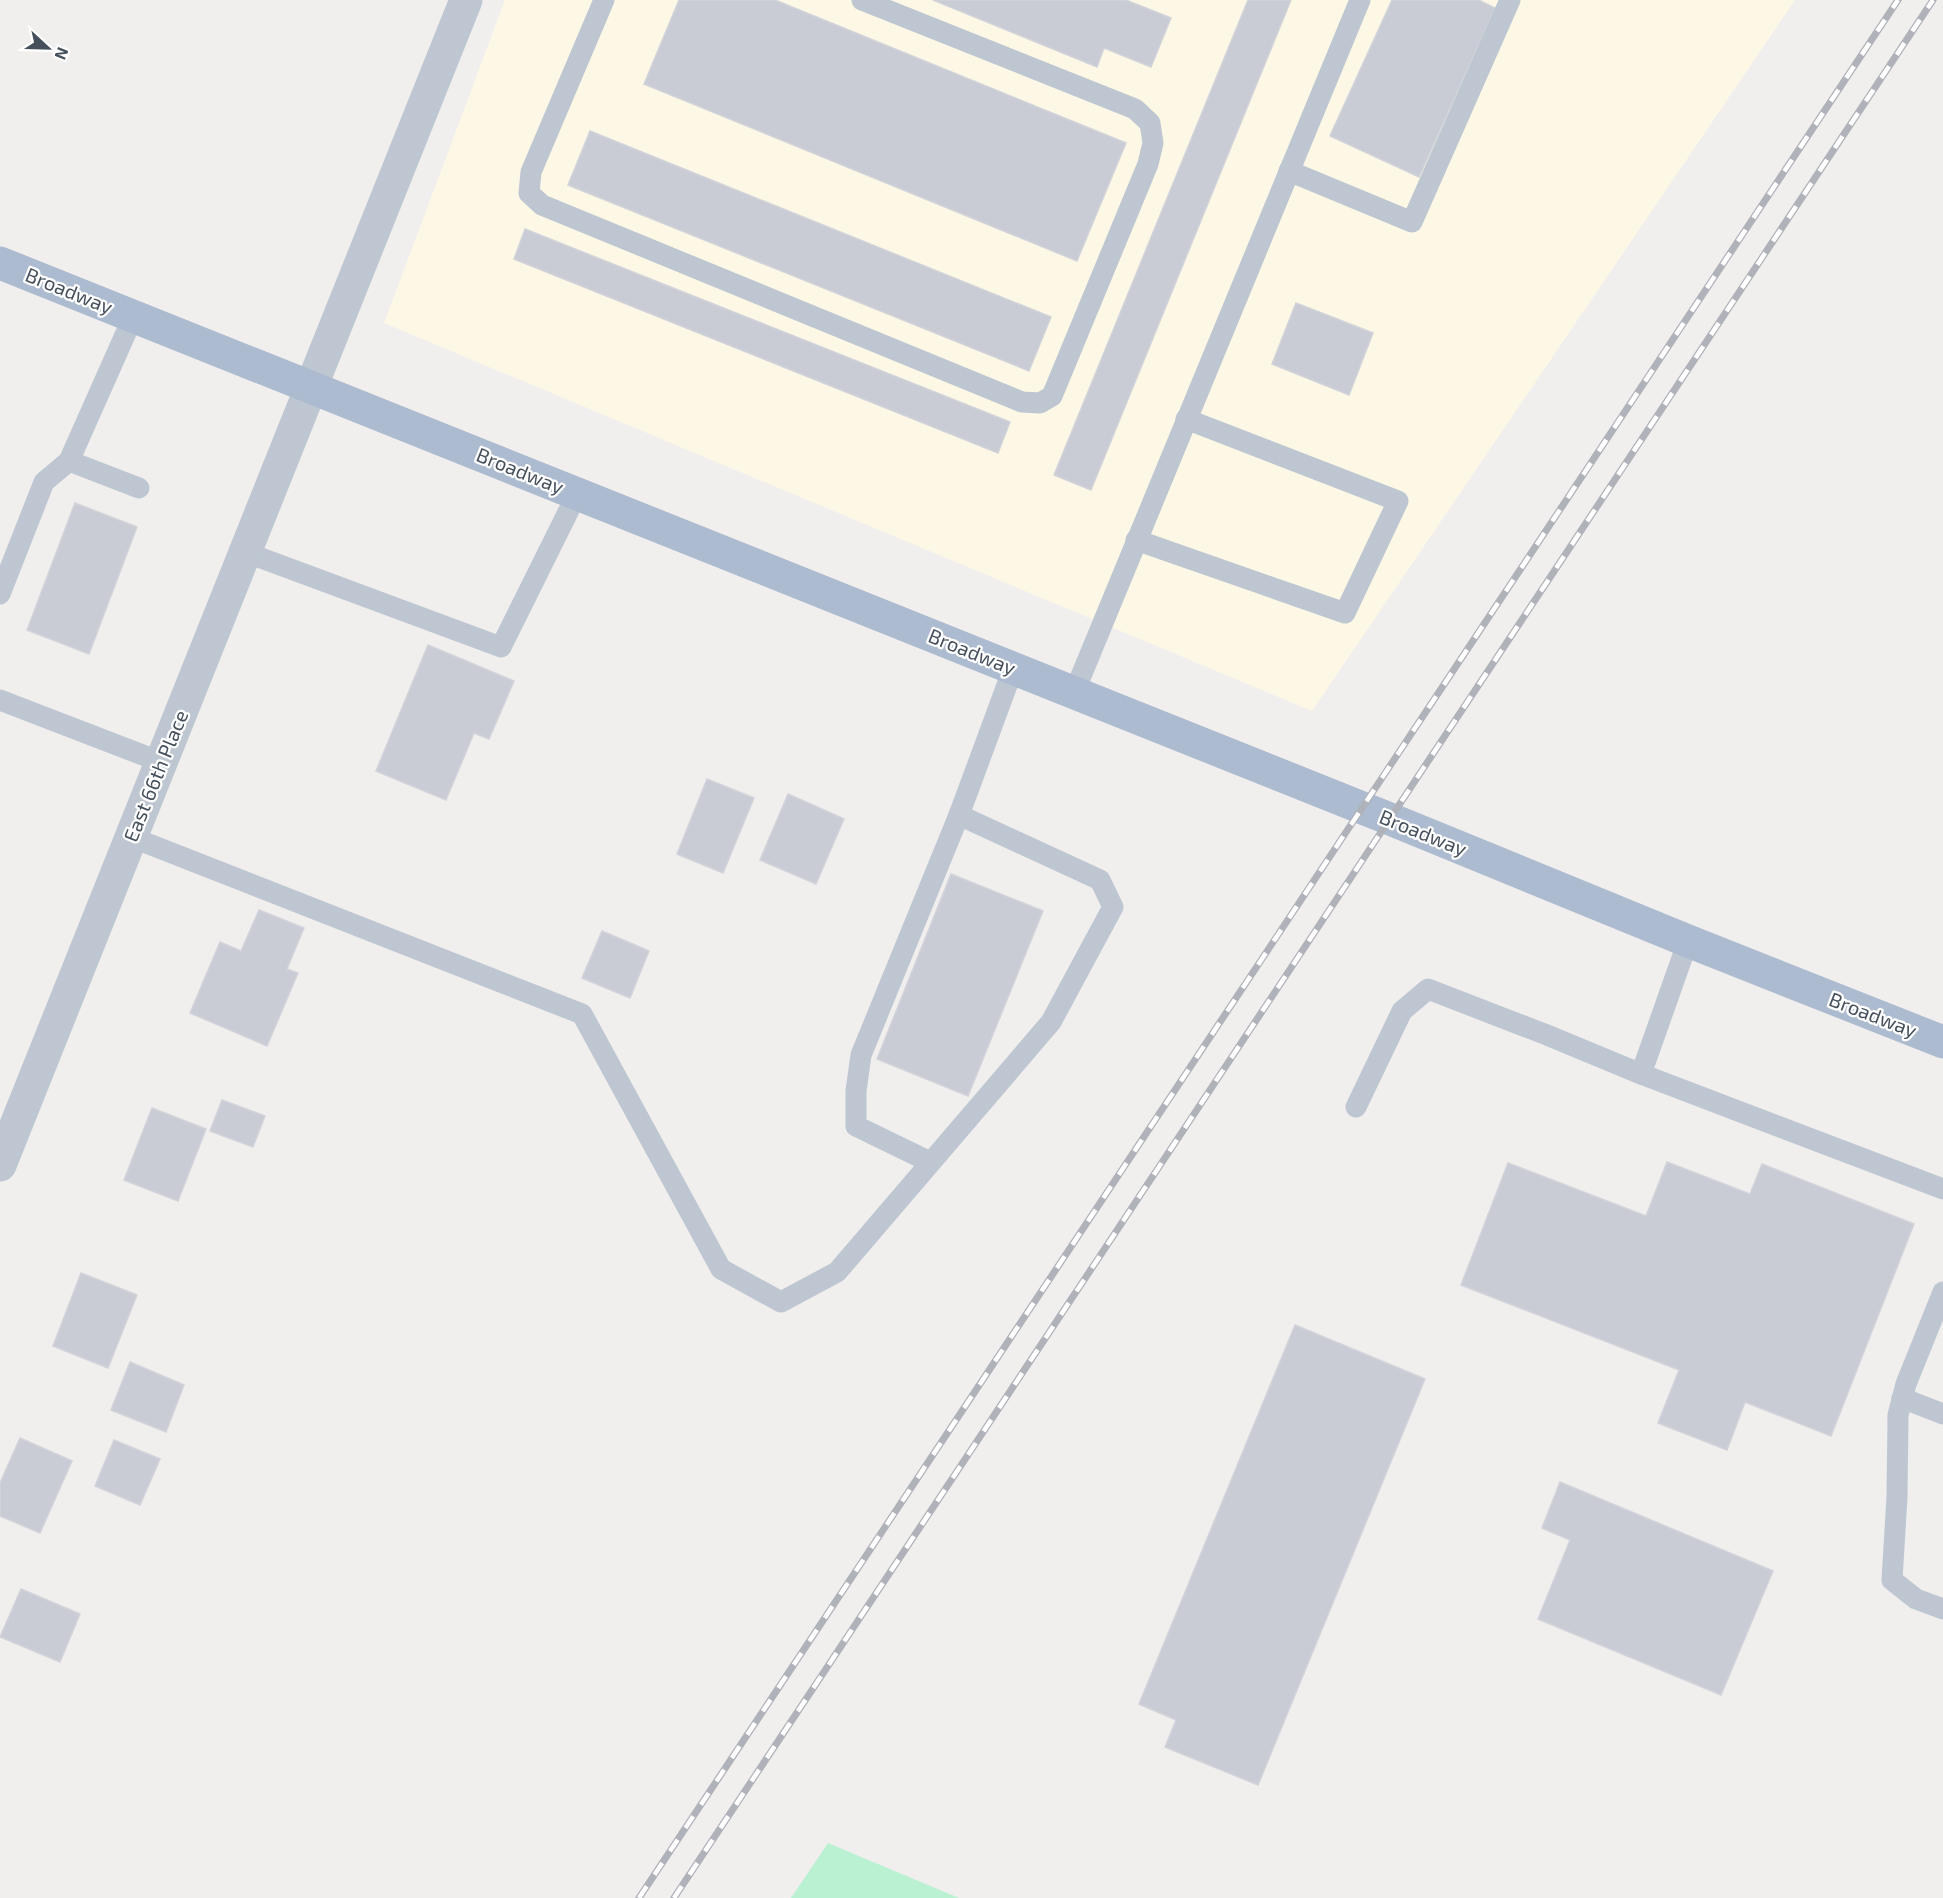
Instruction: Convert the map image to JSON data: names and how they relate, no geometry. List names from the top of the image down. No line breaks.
{"streets":{"main road":["Broadway"],"street":["East 66th Place"]},"crossings":[["Broadway","East 66th Place"]],"north":"right"}
